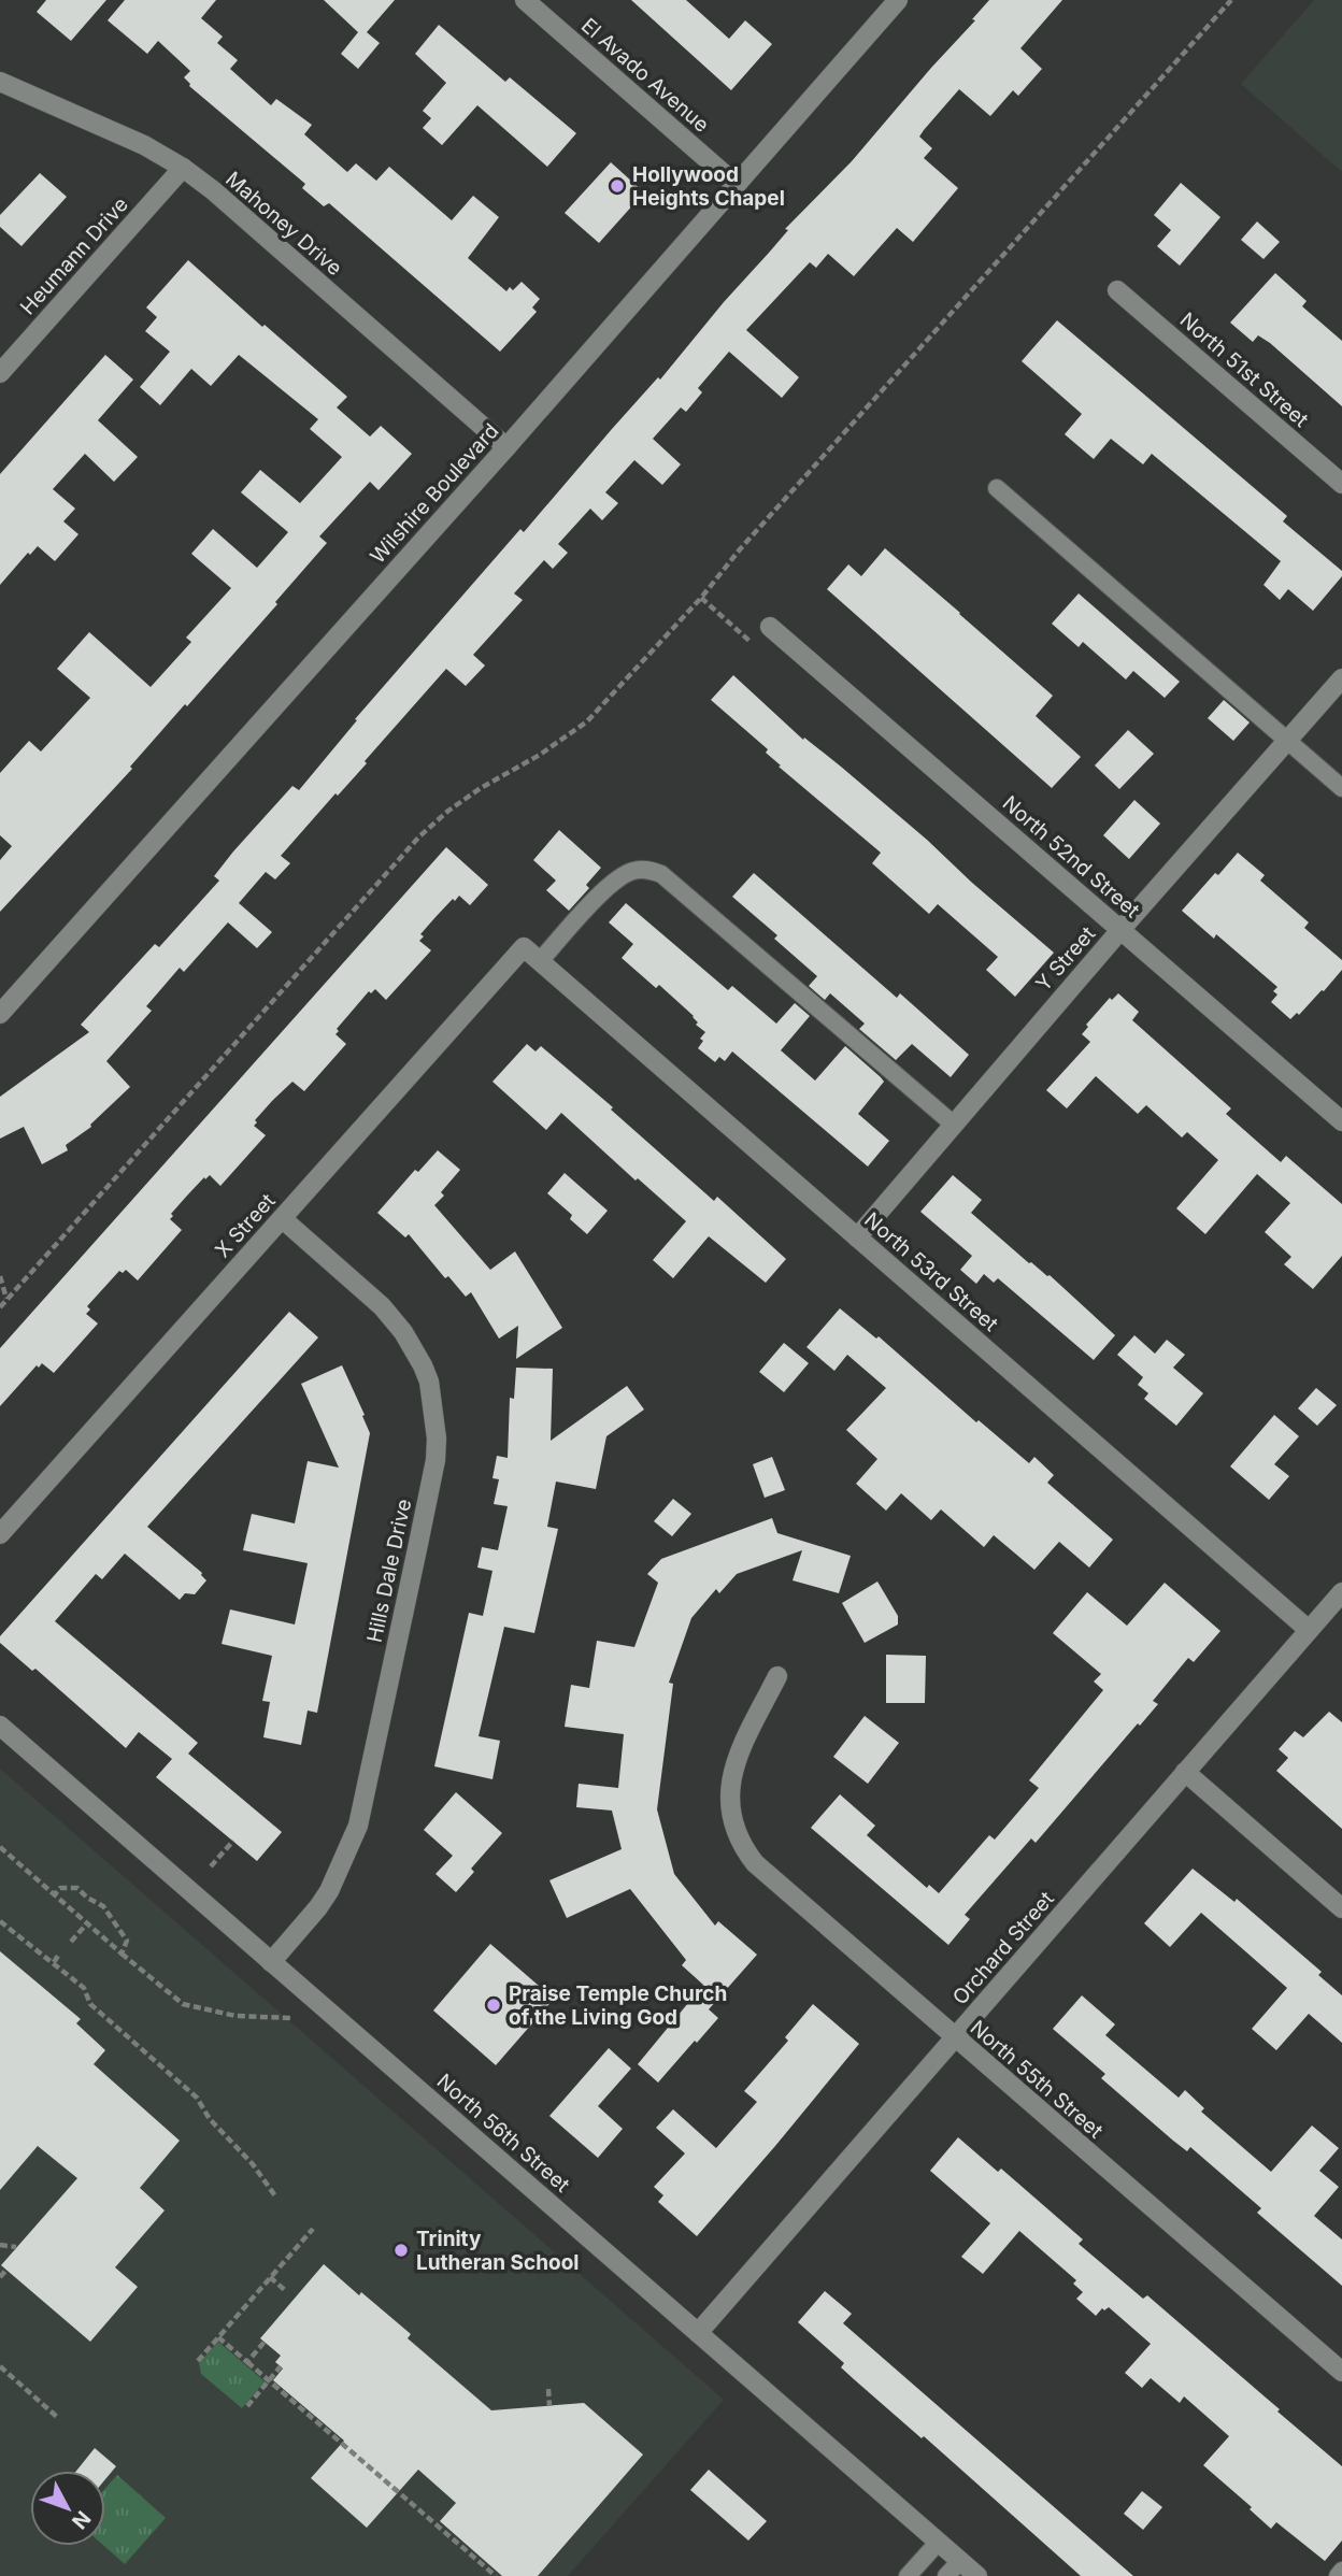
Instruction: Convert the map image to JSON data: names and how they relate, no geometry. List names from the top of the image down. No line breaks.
{"streets":{"street":["El Avado Avenue","Mahoney Drive","Heumann Drive","North 51st Street","Wilshire Boulevard","North 52nd Street","Y Street","X Street","North 53rd Street","Hills Dale Drive","Orchard Street","North 55th Street","North 56th Street"]},"crossings":[["El Avado Avenue","Wilshire Boulevard"],["Mahoney Drive","Heumann Drive"],["Mahoney Drive","Wilshire Boulevard"],["North 52nd Street","Y Street"],["Y Street","North 53rd Street"],["X Street","North 53rd Street"],["X Street","Hills Dale Drive"],["North 53rd Street","Orchard Street"],["Hills Dale Drive","North 56th Street"],["Orchard Street","North 55th Street"],["Orchard Street","North 56th Street"]],"places":["Hollywood Heights Chapel","Praise Temple Church of the Living God","Trinity Lutheran School"],"north":"bottom right"}
